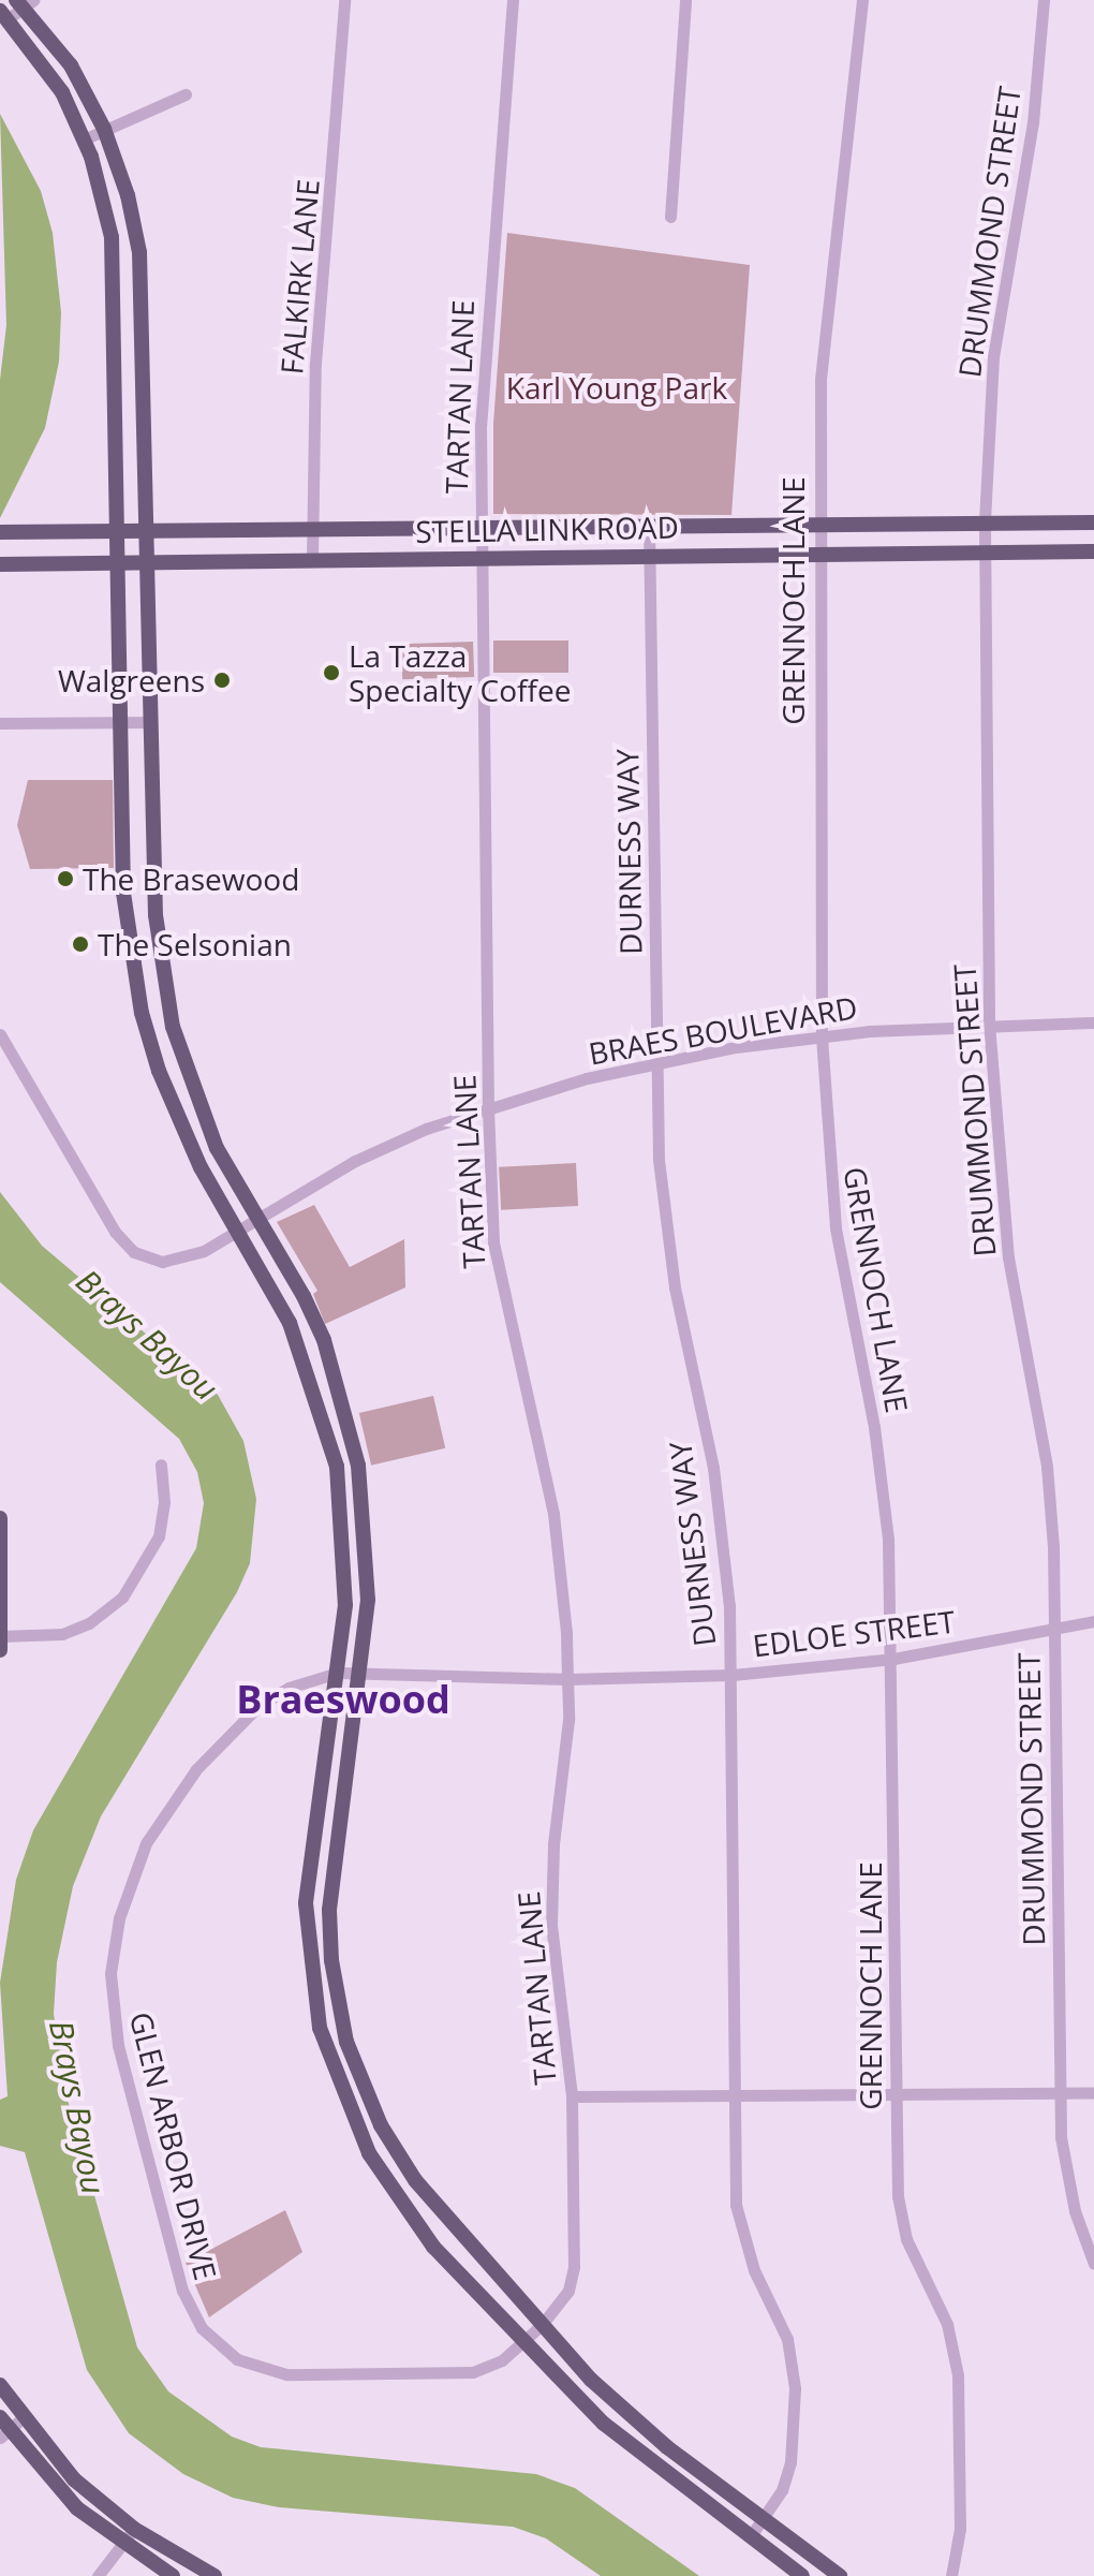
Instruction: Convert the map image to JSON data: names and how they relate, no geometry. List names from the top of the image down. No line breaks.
{"streets":{"main road":["STELLA LINK ROAD"],"street":["DRUMMOND STREET","FALKIRK LANE","TARTAN LANE","GRENNOCH LANE","DURNESS WAY","BRAES BOULEVARD","EDLOE STREET","GLEN ARBOR DRIVE"]},"crossings":[["DRUMMOND STREET","STELLA LINK ROAD"],["DRUMMOND STREET","BRAES BOULEVARD"],["DRUMMOND STREET","EDLOE STREET"],["FALKIRK LANE","STELLA LINK ROAD"],["TARTAN LANE","STELLA LINK ROAD"],["TARTAN LANE","BRAES BOULEVARD"],["TARTAN LANE","EDLOE STREET"],["TARTAN LANE","GLEN ARBOR DRIVE"],["STELLA LINK ROAD","GRENNOCH LANE"],["STELLA LINK ROAD","DURNESS WAY"],["GRENNOCH LANE","BRAES BOULEVARD"],["GRENNOCH LANE","EDLOE STREET"],["DURNESS WAY","BRAES BOULEVARD"],["DURNESS WAY","EDLOE STREET"],["EDLOE STREET","GLEN ARBOR DRIVE"]],"districts":["Braeswood"],"water":["Brays Bayou"],"parks":["Karl Young Park"],"places":["La Tazza Specialty Coffee","Walgreens","The Brasewood","The Selsonian"]}
